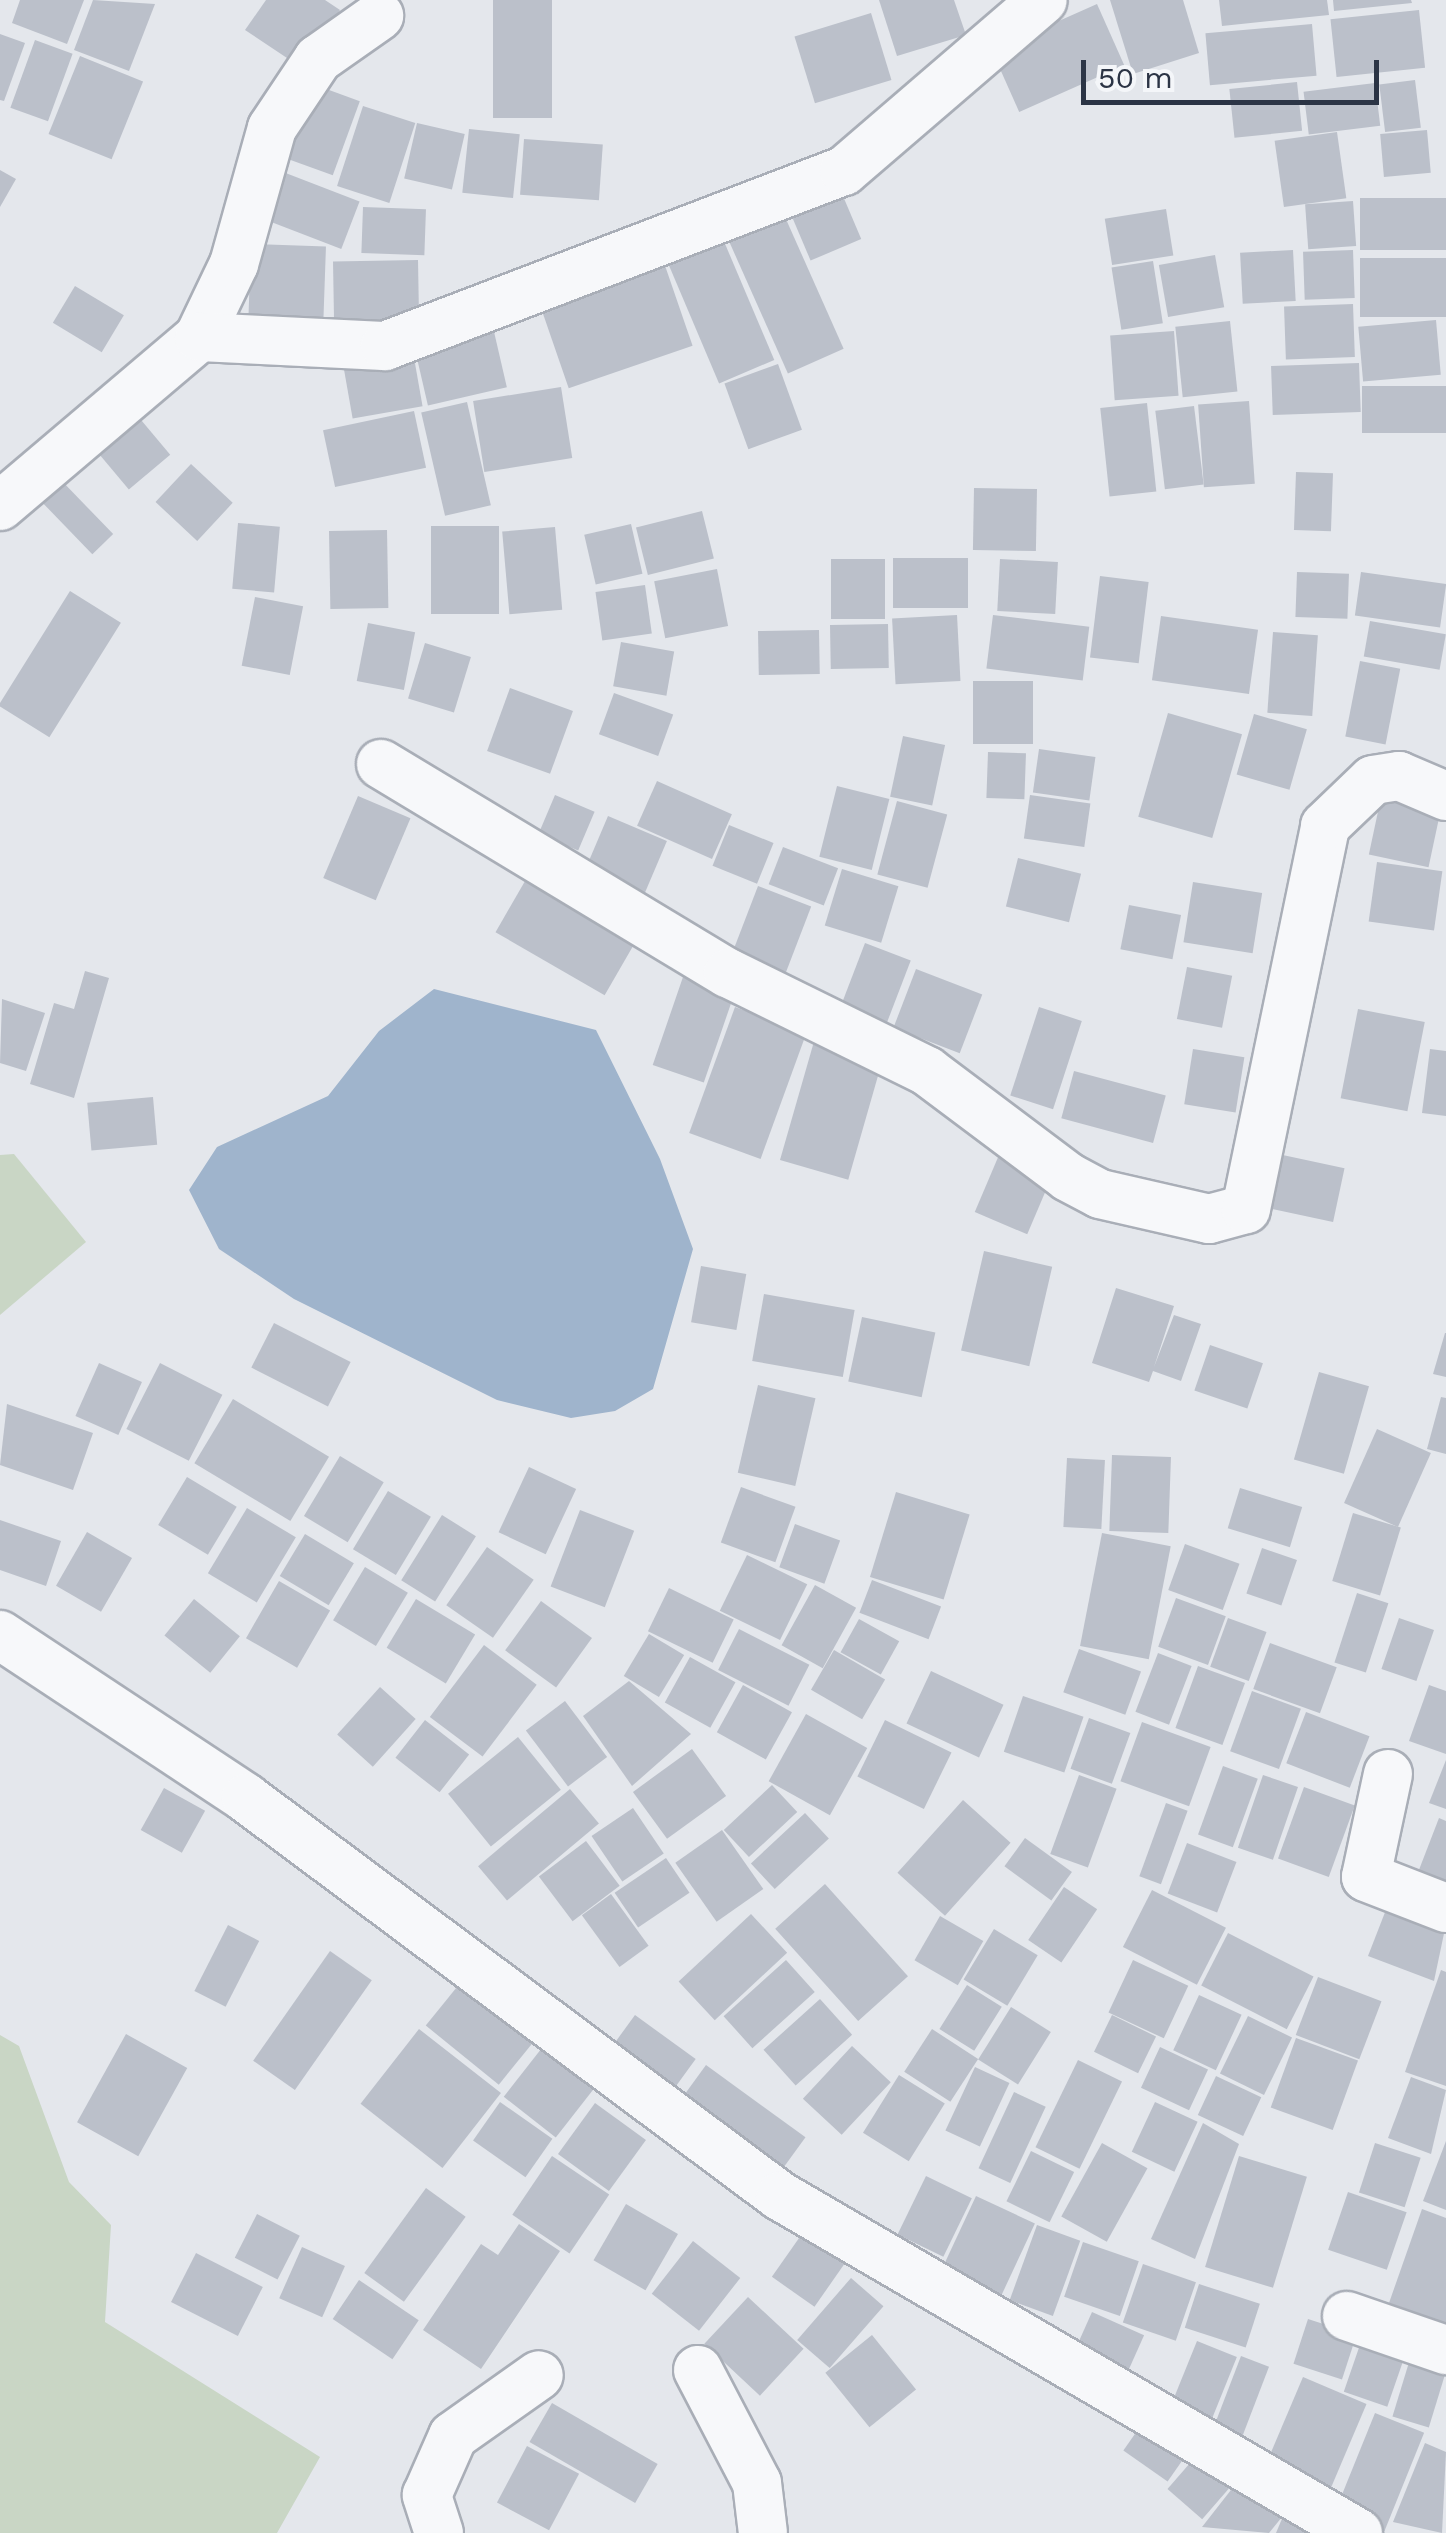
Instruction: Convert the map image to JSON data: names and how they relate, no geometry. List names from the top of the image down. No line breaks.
{"scale_bar":"50 m"}
